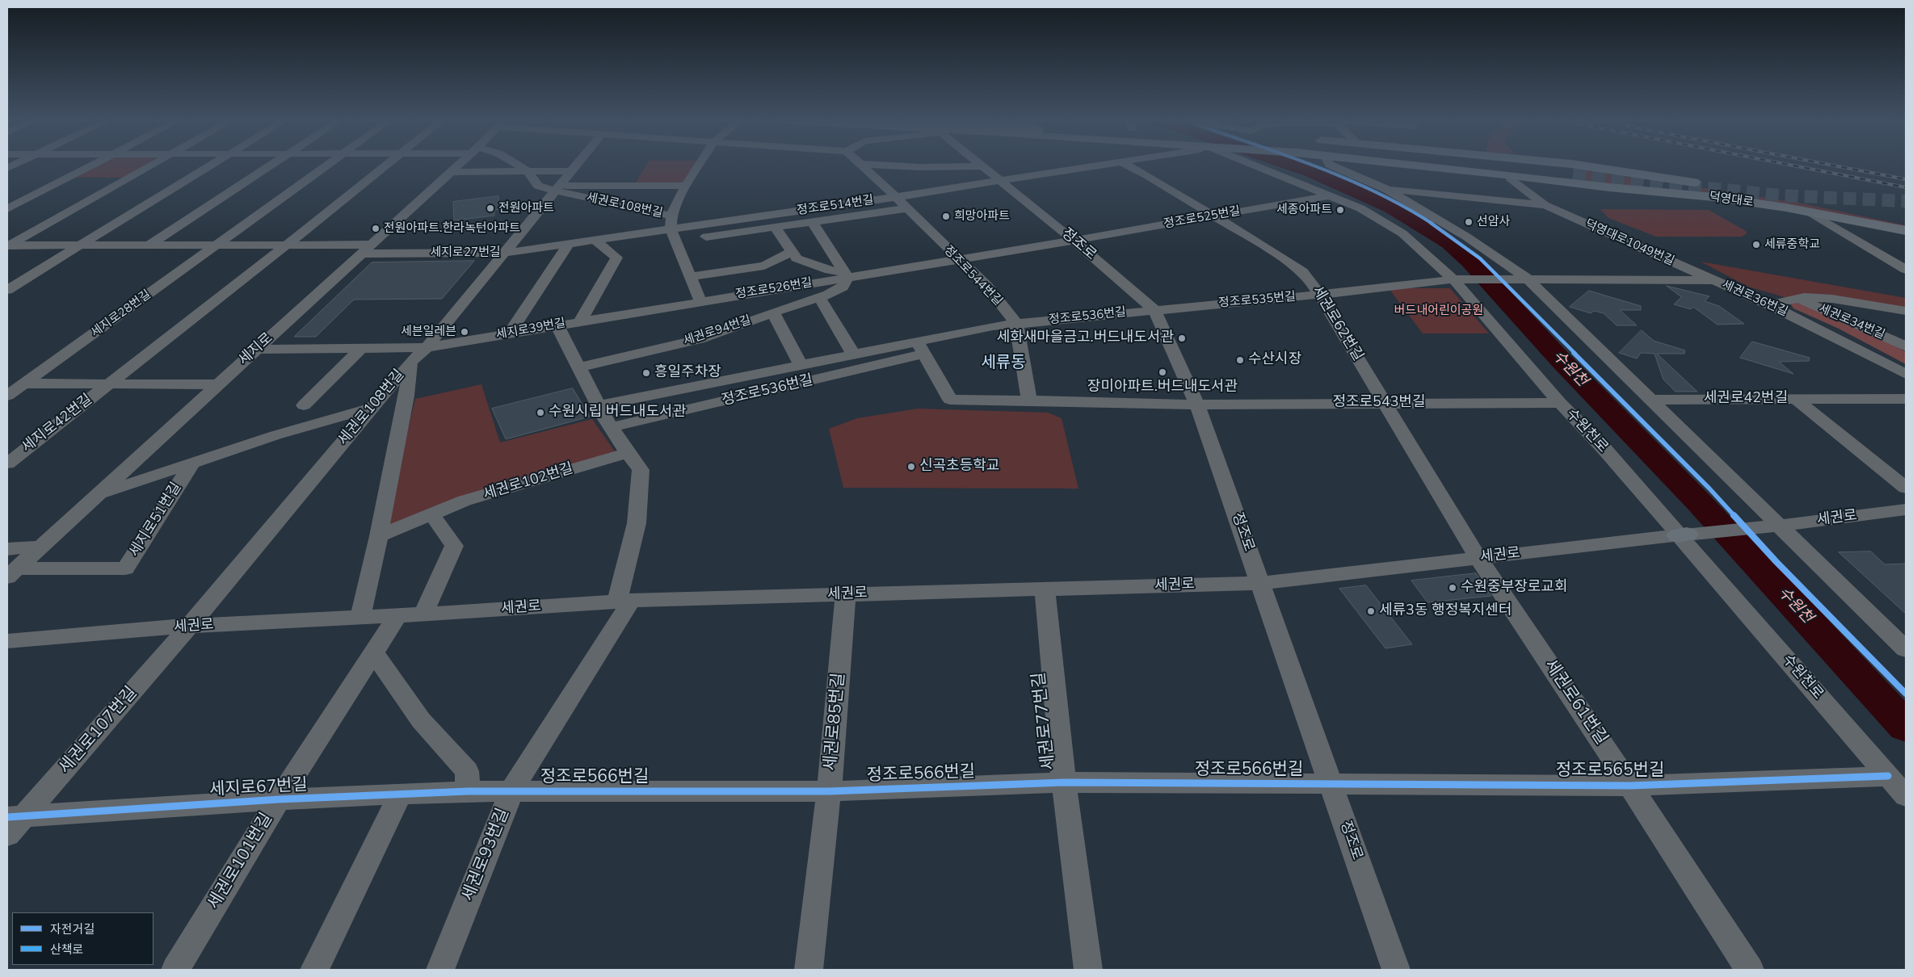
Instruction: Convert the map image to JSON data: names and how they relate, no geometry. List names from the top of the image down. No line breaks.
{"streets":{"main road":["덕영대로"],"street":["세권로108번길","정조로514번길","정조로525번길","덕영대로1049번길","정조로","세지로27번길","정조로544번길","정조로526번길","세권로36번길","정조로535번길","세지로28번길","정조로536번길","세권로34번길","세권로62번길","세지로39번길","세권로94번길","세지로","세권로42번길","정조로543번길","세지로42번길","수원천로","세권로102번길","세권로","세지로51번길","세권로61번길","세권로77번길","세권로85번길","세권로107번길","정조로566번길","정조로565번길","세지로67번길","세권로93번길","세권로101번길"]},"crossings":[["덕영대로","덕영대로1049번길"],["세권로108번길","세지로27번길"],["세권로108번길","세지로39번길"],["세권로108번길","세권로"],["세권로108번길","세지로51번길"],["세권로108번길","세권로107번길"],["정조로514번길","정조로"],["정조로514번길","세지로27번길"],["정조로514번길","정조로544번길"],["정조로525번길","정조로"],["정조로525번길","정조로526번길"],["정조로525번길","세권로62번길"],["정조로525번길","수원천로"],["덕영대로1049번길","세권로36번길"],["정조로","정조로526번길"],["정조로","정조로535번길"],["정조로","정조로536번길"],["정조로","정조로543번길"],["정조로","세권로"],["정조로","정조로566번길"],["정조로","정조로565번길"],["세지로27번길","세지로"],["정조로544번길","정조로526번길"],["정조로544번길","정조로536번길"],["정조로526번길","세지로39번길"],["정조로526번길","세권로94번길"],["세권로36번길","정조로535번길"],["세권로36번길","수원천로"],["정조로535번길","정조로536번길"],["정조로535번길","세권로62번길"],["정조로535번길","수원천로"],["세지로28번길","세지로42번길"],["정조로536번길","세권로94번길"],["세권로62번길","정조로543번길"],["세권로62번길","세권로"],["세권로62번길","세권로61번길"],["세지로39번길","세지로"],["세지로","세지로42번길"],["세지로","세지로51번길"],["정조로543번길","수원천로"],["수원천로","세권로"],["수원천로","정조로565번길"],["세권로","세권로61번길"],["세권로","세권로77번길"],["세권로","세권로85번길"],["세권로","세권로107번길"],["세권로","세권로93번길"],["세권로","세권로101번길"],["세권로61번길","정조로565번길"],["세권로77번길","정조로566번길"],["세권로85번길","정조로566번길"],["세권로107번길","세지로67번길"],["정조로566번길","정조로565번길"],["정조로566번길","세지로67번길"],["정조로566번길","세권로93번길"],["세지로67번길","세권로93번길"],["세지로67번길","세권로101번길"]],"districts":["세류동"],"water":["수원천"],"parks":["버드내어린이공원"],"places":["전원아파트","세종아파트","희망아파트","선암사","전원아파트.한라녹턴아파트","세류중학교","세븐일레븐","세화새마을금고.버드내도서관","수산시장","장미아파트.버드내도서관","흥일주차장","수원시립 버드내도서관","신곡초등학교","수원중부장로교회","세류3동 행정복지센터"],"legend":["자전거길","산책로"]}
